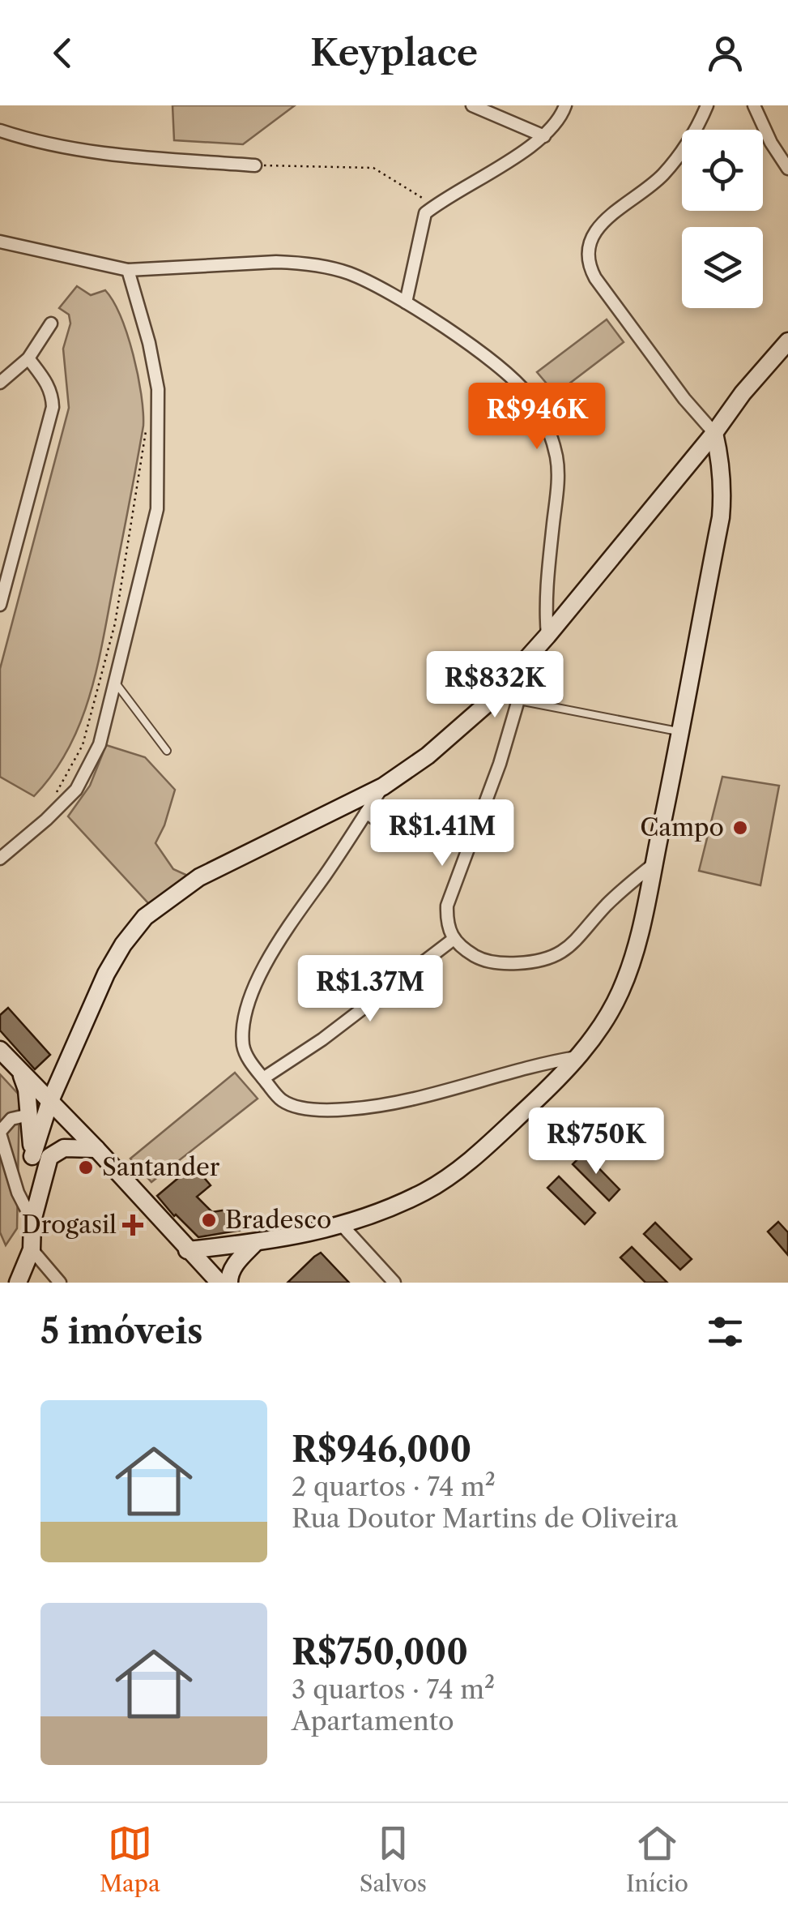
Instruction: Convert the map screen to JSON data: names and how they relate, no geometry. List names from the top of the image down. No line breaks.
{"places":{"other":["Campo","Santander","Bradesco"],"health":["Drogasil"]},"page":{"header":"Keyplace","price":["R$946K","R$832K","R$1.41M","R$1.37M","R$750K"],"heading":"5 imóveis","list":[{"name":"R$946,000","note":"2 quartos · 74 m² · Rua Doutor Martins de Oliveira"},{"name":"R$750,000","note":"3 quartos · 74 m² · Apartamento"}],"tabs":["Mapa","Salvos","Início"]}}
